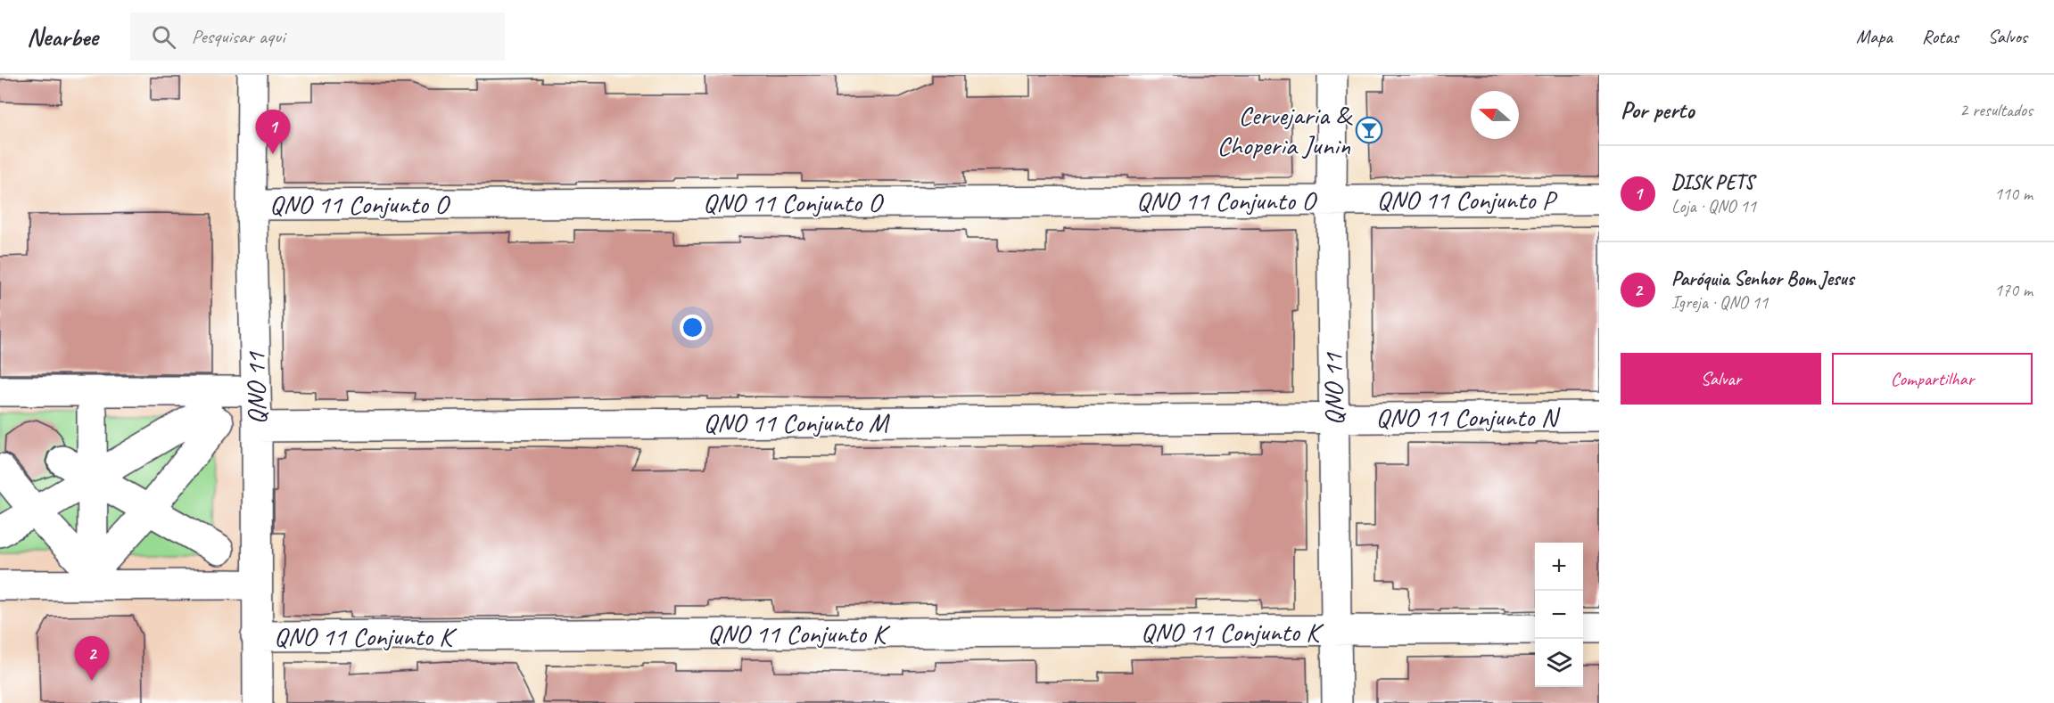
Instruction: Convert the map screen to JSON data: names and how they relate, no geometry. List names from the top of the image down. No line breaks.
{"streets":{"street":["QNO 11 Conjunto P","QNO 11 Conjunto O","QNO 11","QNO 11 Conjunto N","QNO 11 Conjunto M","QNO 11 Conjunto K"]},"crossings":[["QNO 11 Conjunto P","QNO 11 Conjunto O"],["QNO 11 Conjunto P","QNO 11"],["QNO 11 Conjunto O","QNO 11"],["QNO 11","QNO 11 Conjunto N"],["QNO 11","QNO 11 Conjunto M"],["QNO 11","QNO 11 Conjunto K"],["QNO 11 Conjunto N","QNO 11 Conjunto M"]],"places":{"bar":["Cervejaria & Choperia Junin"]},"north":"left","page":{"header":"Nearbee","search":"Pesquisar aqui","nav":["Mapa","Rotas","Salvos"],"heading":["Por perto","2 resultados"],"pins":["1","2"],"list":[{"mark":"1","name":"DISK PETS","note":"Loja · QNO 11","value":"110 m"},{"mark":"2","name":"Paróquia Senhor Bom Jesus","note":"Igreja · QNO 11","value":"170 m"}],"buttons":["Salvar","Compartilhar"],"map_buttons":["+","−"]}}
